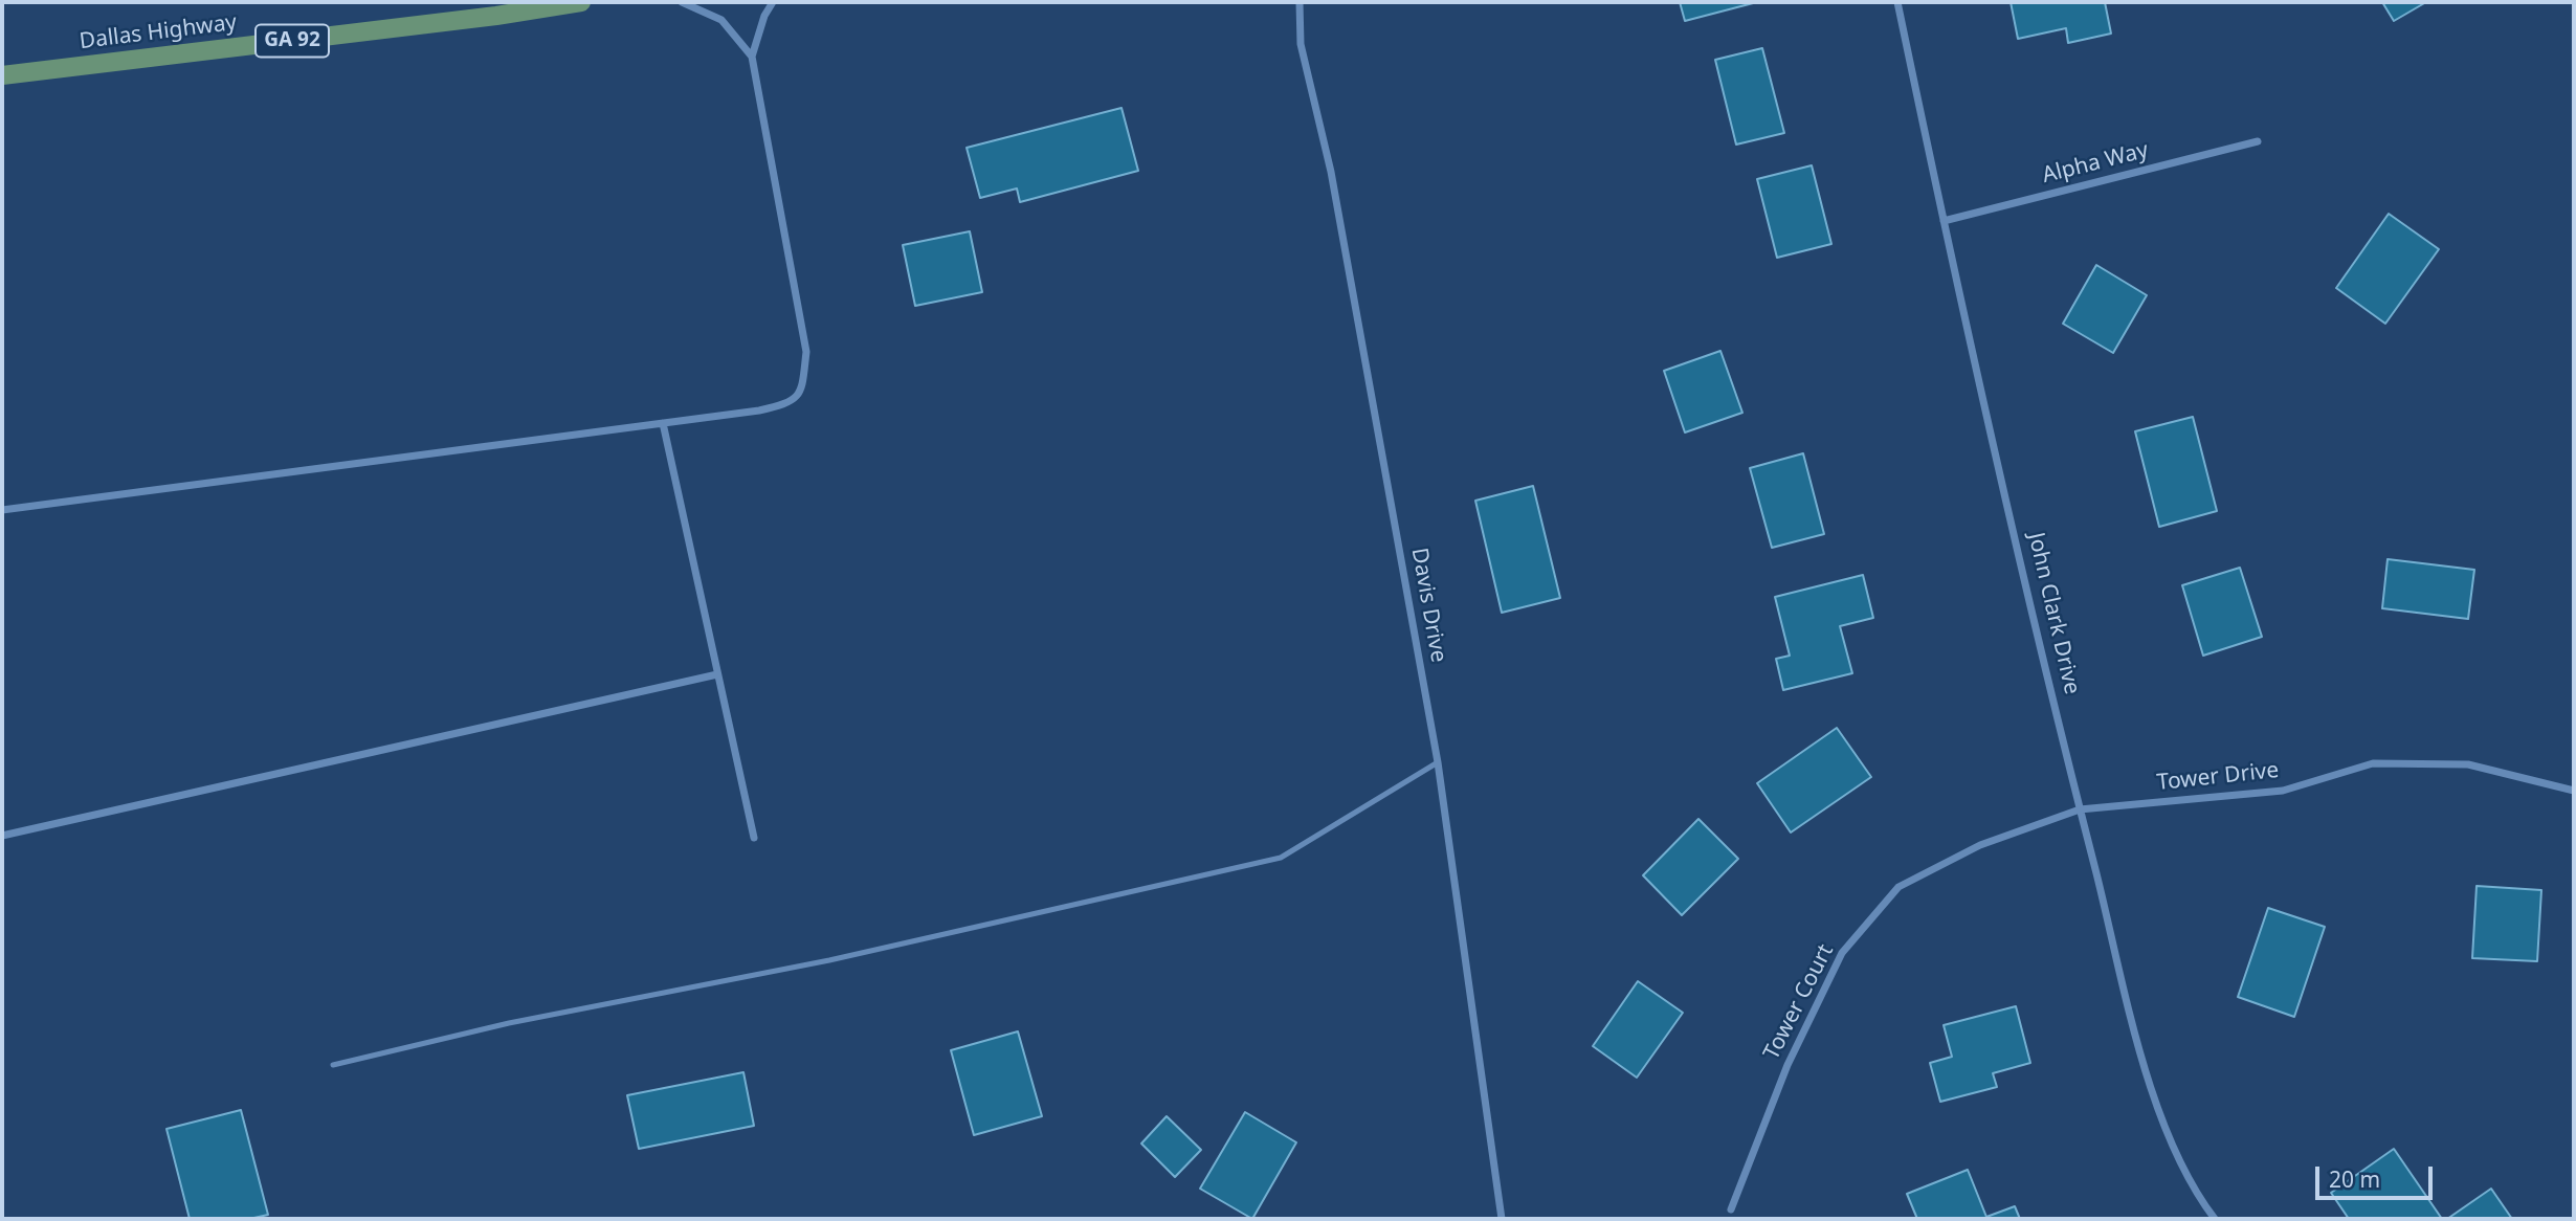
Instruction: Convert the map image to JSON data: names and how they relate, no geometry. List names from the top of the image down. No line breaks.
{"streets":{"main road":["Dallas Highway","GA 92"],"street":["Alpha Way","Davis Drive","John Clark Drive","Tower Drive","Tower Court"]},"crossings":[["Alpha Way","John Clark Drive"],["John Clark Drive","Tower Drive"],["John Clark Drive","Tower Court"],["Tower Drive","Tower Court"]],"scale_bar":"20 m"}
